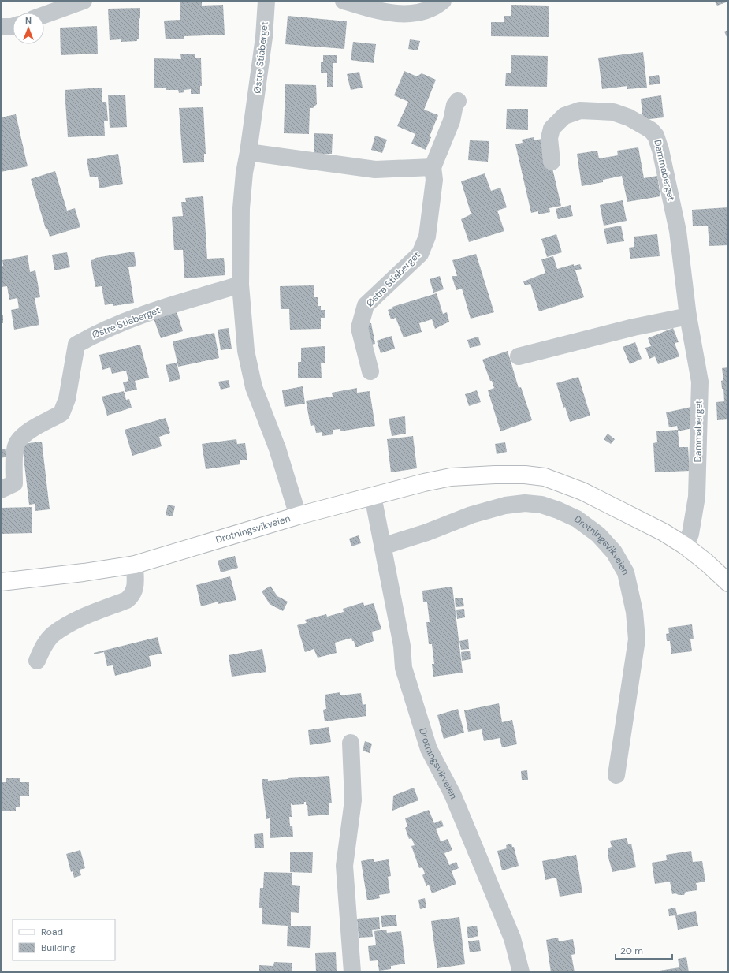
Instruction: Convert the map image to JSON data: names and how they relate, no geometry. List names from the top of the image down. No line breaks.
{"streets":{"main road":["Drotningsvikveien"],"street":["Østre Stiaberget","Dammaberget"]},"crossings":[["Østre Stiaberget","Drotningsvikveien"],["Dammaberget","Drotningsvikveien"]],"legend":["Road","Building"],"scale_bar":"20 m","north":"top"}
